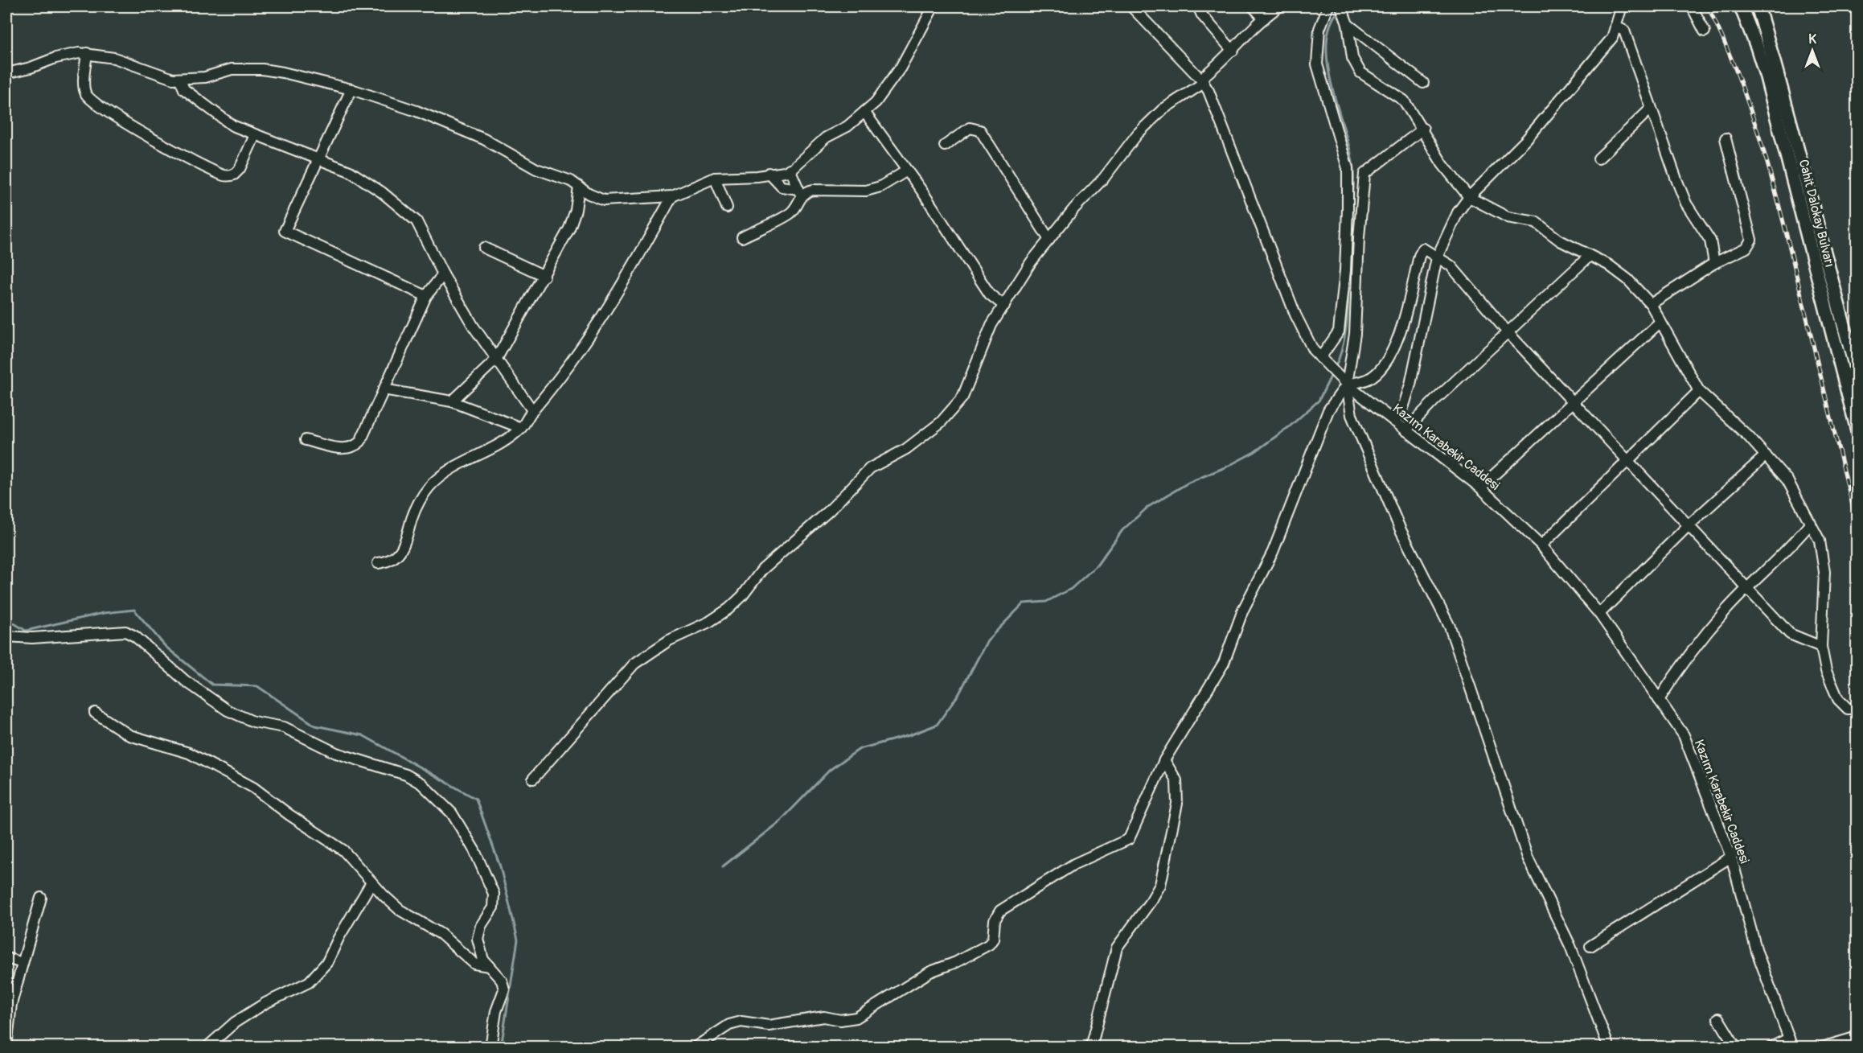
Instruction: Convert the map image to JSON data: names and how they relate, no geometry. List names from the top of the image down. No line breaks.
{"streets":{"main road":["Cahit Dalokay Bulvarı"],"street":["Kazım Karabekir Caddesi"]},"north":"top"}
